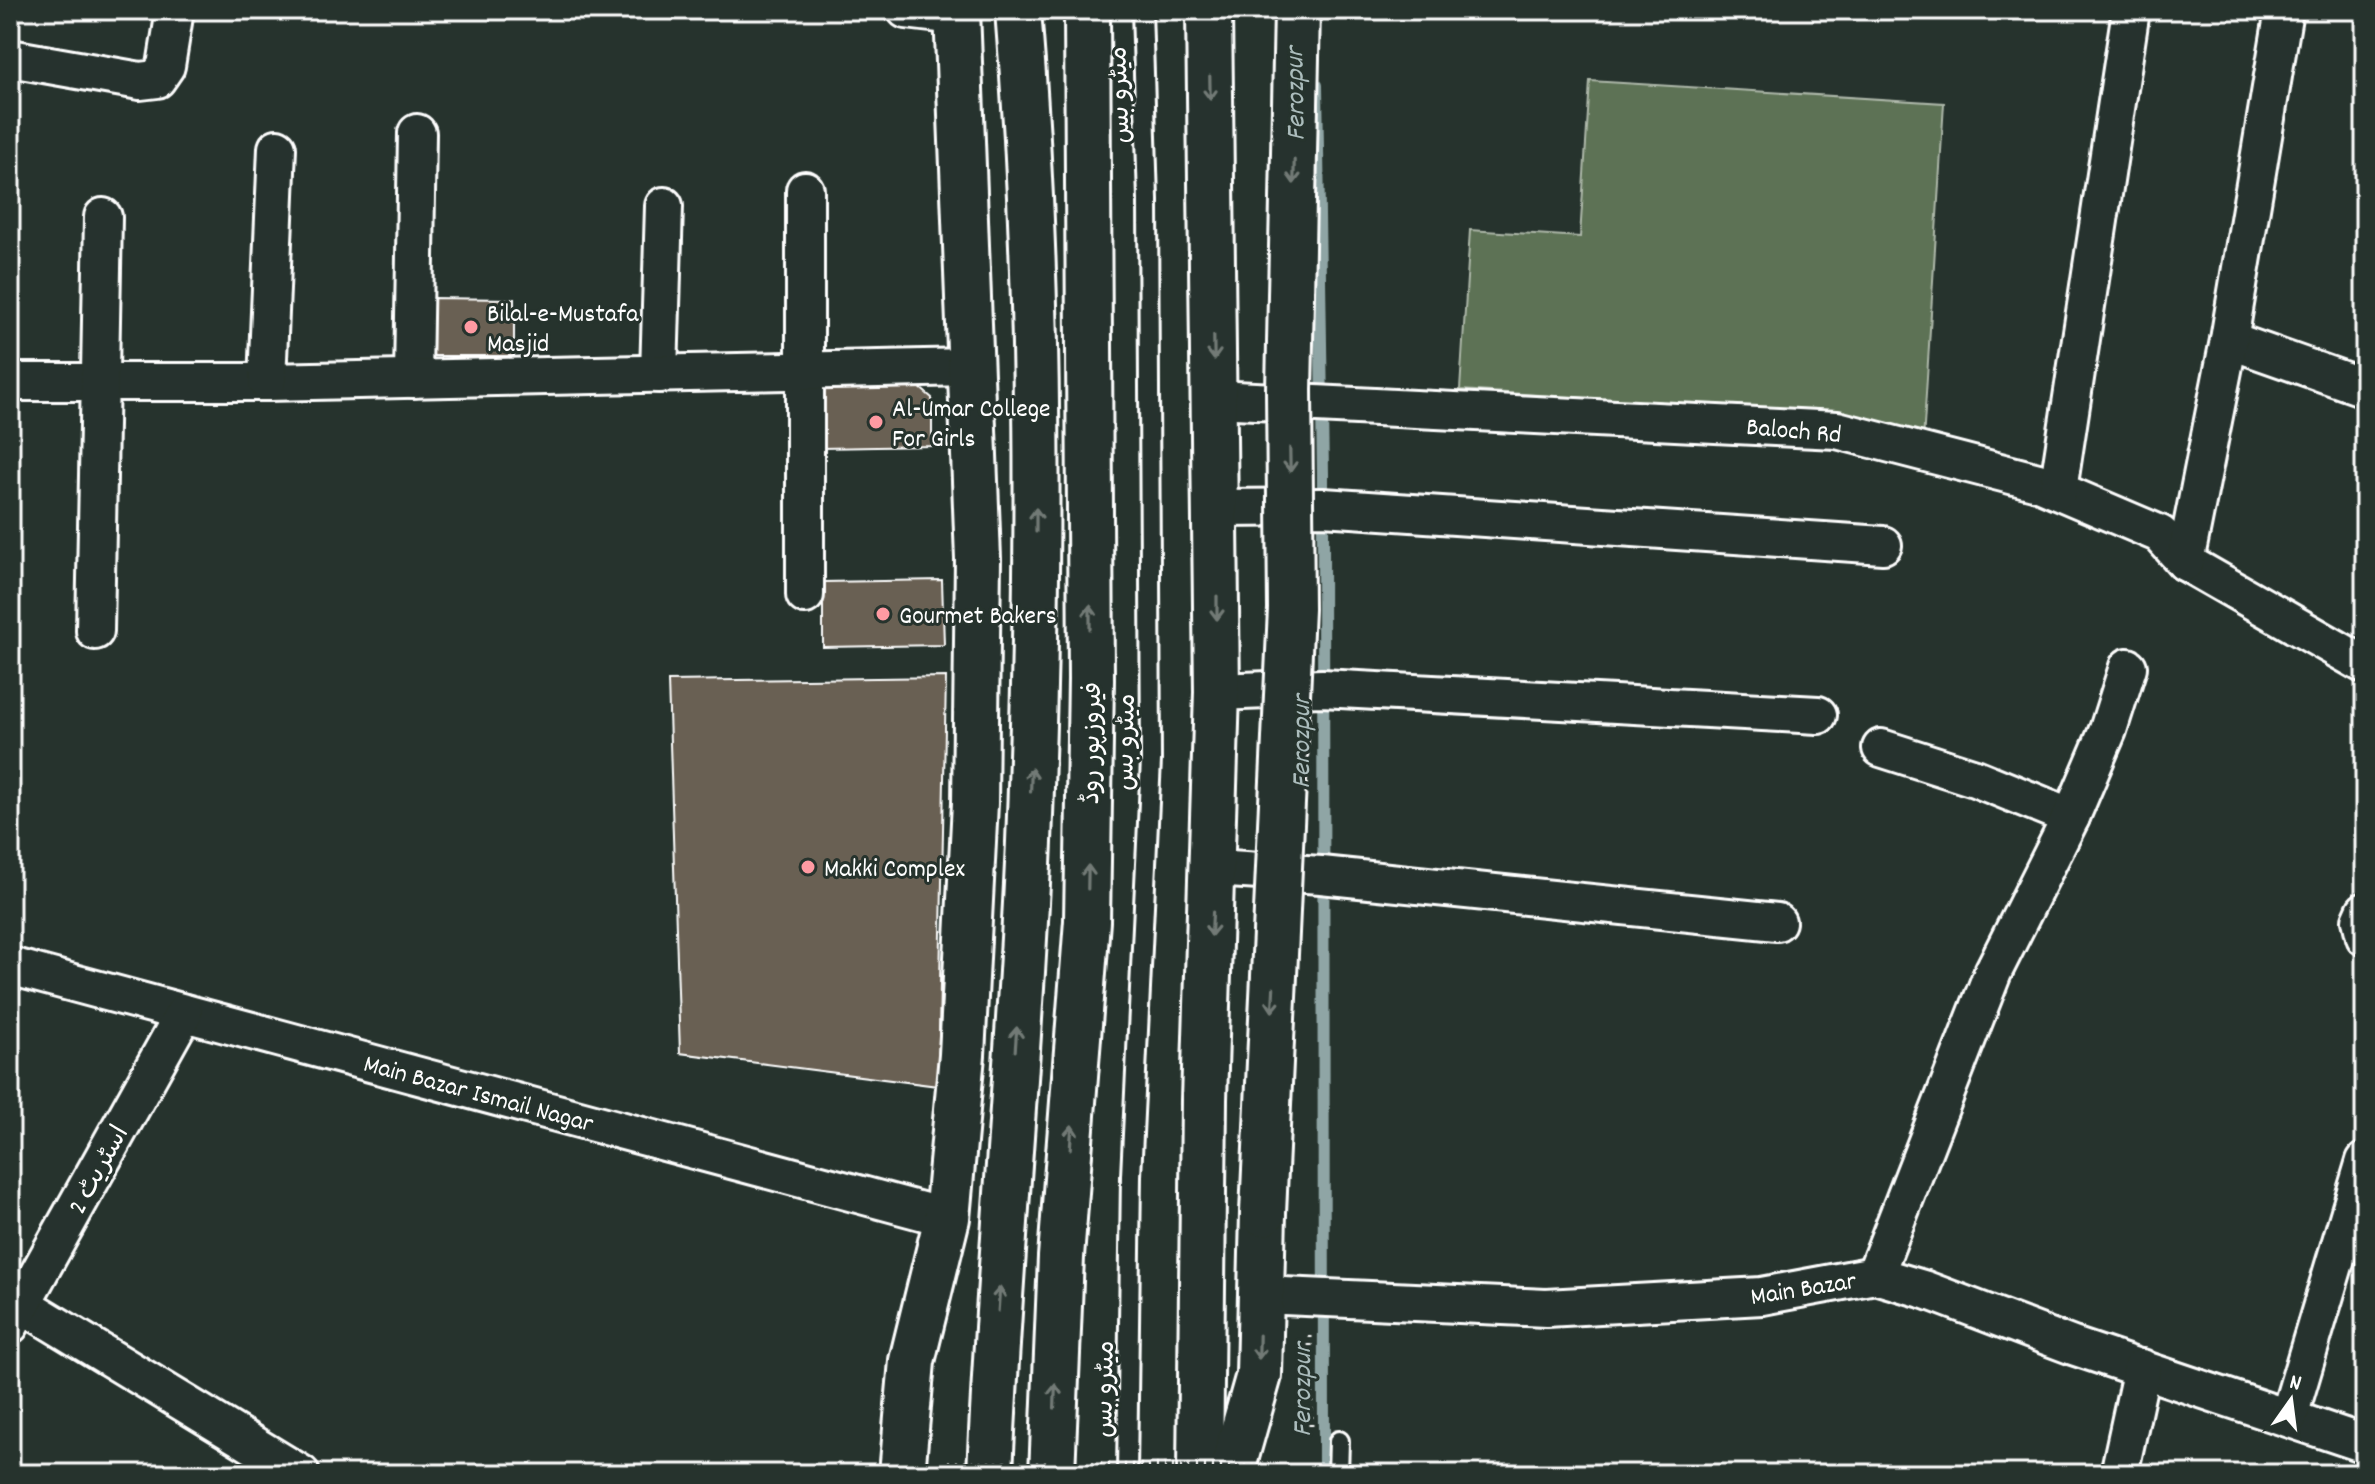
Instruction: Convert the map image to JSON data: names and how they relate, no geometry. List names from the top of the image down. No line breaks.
{"streets":{"main road":["فیروزپور روڈ"],"street":["Baloch Rd","Main Bazar Ismail Nagar","اسٹریٹ 2","Main Bazar"],"lane":["میٹرو بس"]},"crossings":[["Main Bazar Ismail Nagar","اسٹریٹ 2"]],"water":["Ferozpur"],"places":["Bilal-e-Mustafa Masjid","Al-Umar College For Girls","Gourmet Bakers","Makki Complex"],"north":"top"}
